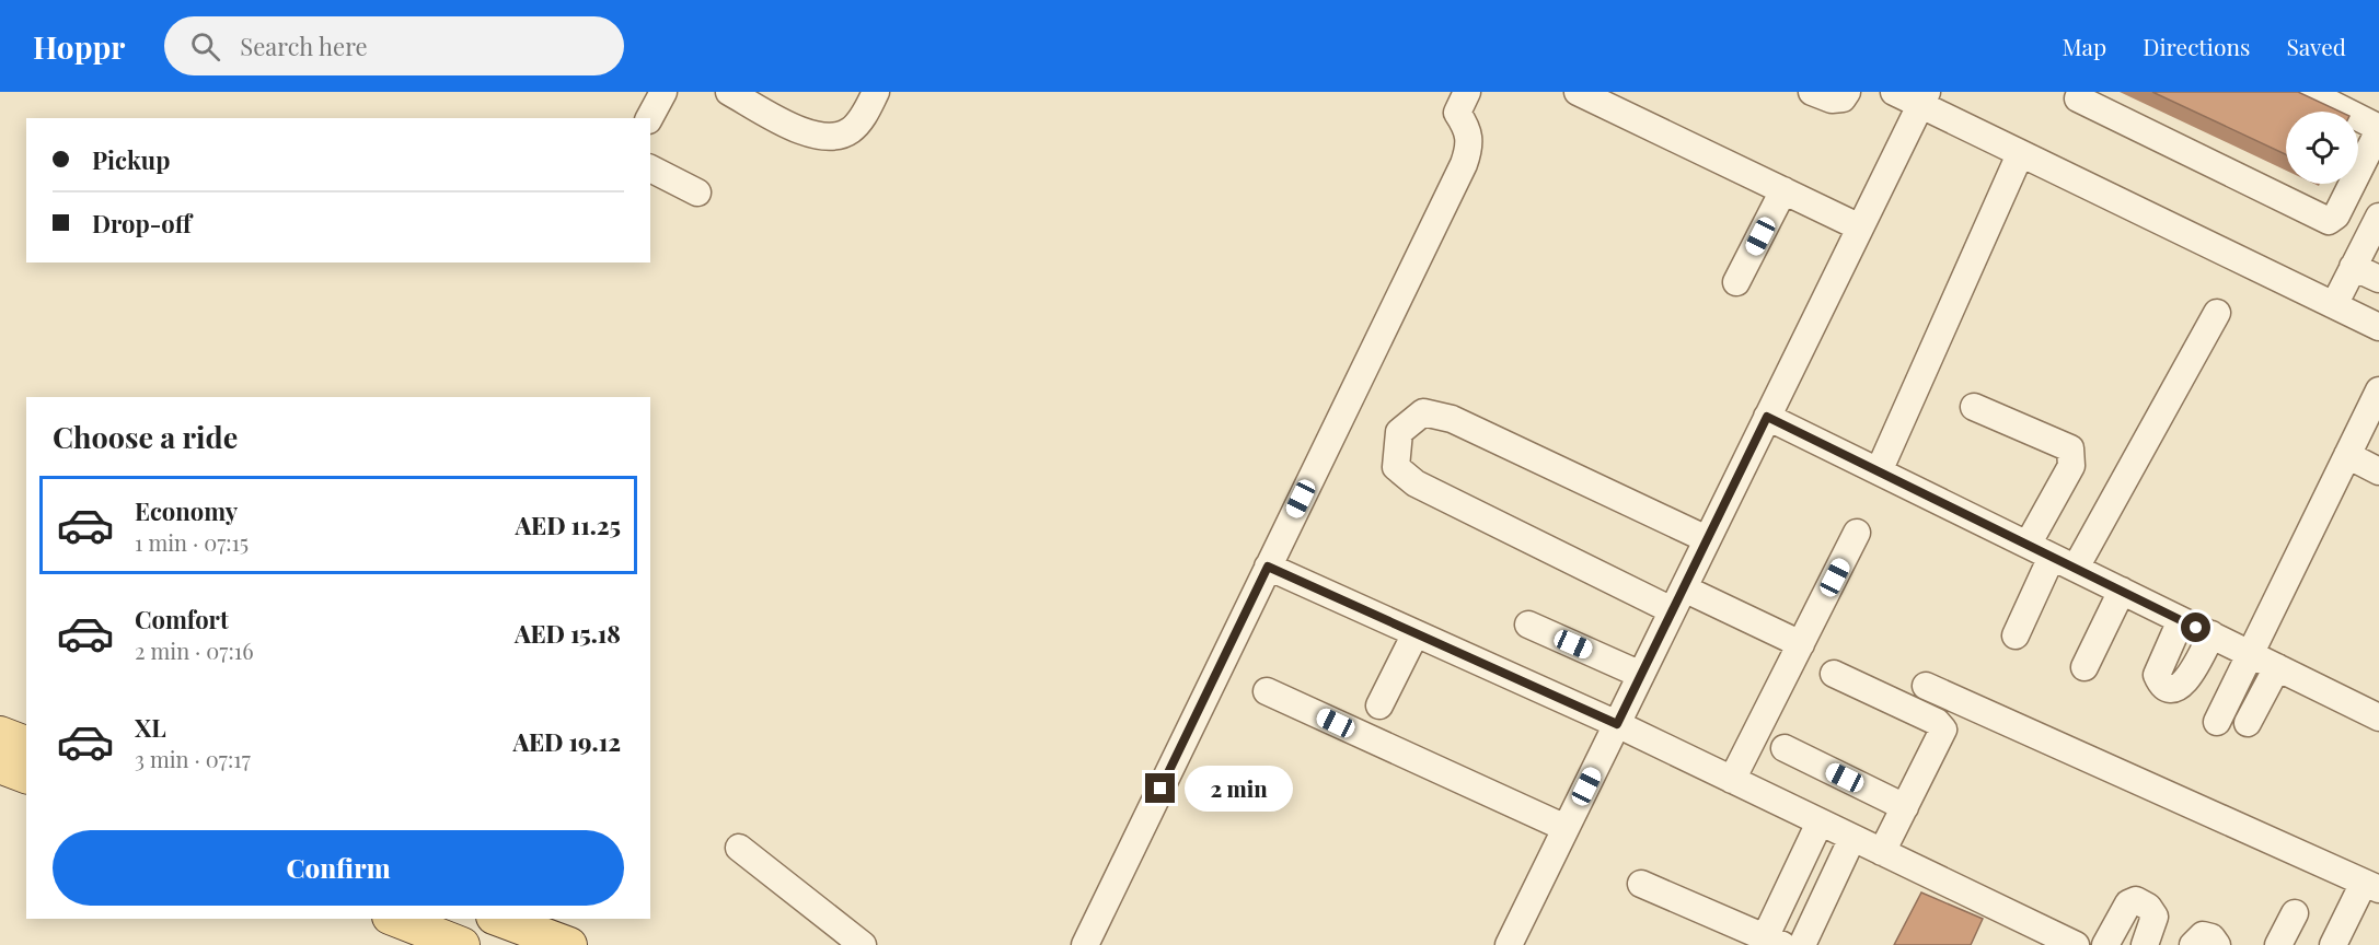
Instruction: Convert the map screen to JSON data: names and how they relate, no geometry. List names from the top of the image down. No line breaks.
{"page":{"header":"Hoppr","search":"Search here","nav":["Map","Directions","Saved"],"banner":["Pickup","Drop-off"],"heading":"Choose a ride","list":[{"name":"Economy","note":"1 min · 07:15","value":"AED 11.25"},{"name":"Comfort","note":"2 min · 07:16","value":"AED 15.18"},{"name":"XL","note":"3 min · 07:17","value":"AED 19.12"}],"bubble":"2 min","buttons":"Confirm"}}
